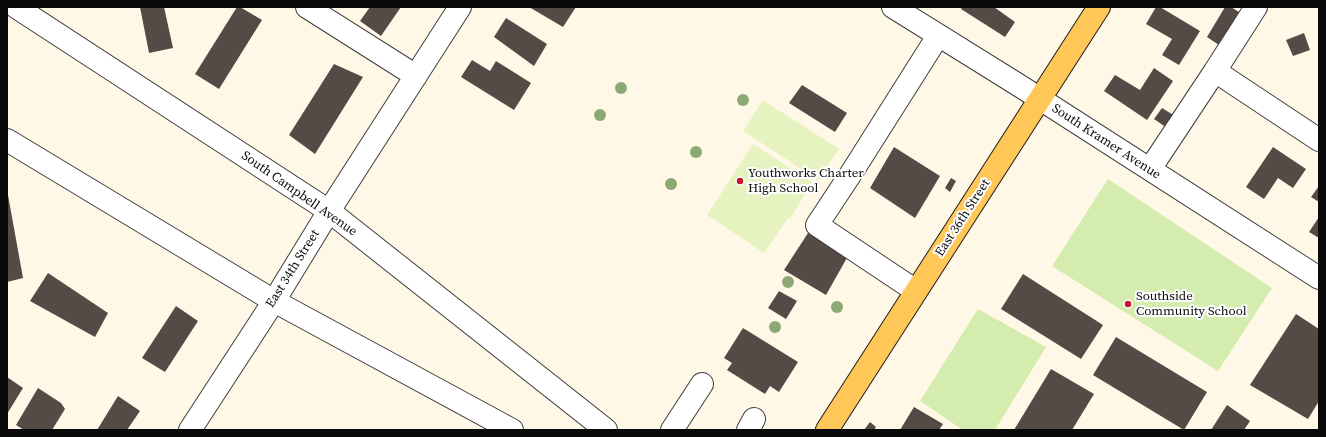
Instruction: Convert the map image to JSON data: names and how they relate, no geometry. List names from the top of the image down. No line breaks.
{"streets":{"main road":["East 36th Street"],"street":["South Kramer Avenue","South Campbell Avenue","East 34th Street"]},"crossings":[["South Kramer Avenue","East 36th Street"],["South Campbell Avenue","East 34th Street"]],"places":["Youthworks Charter High School","Southside Community School"]}
